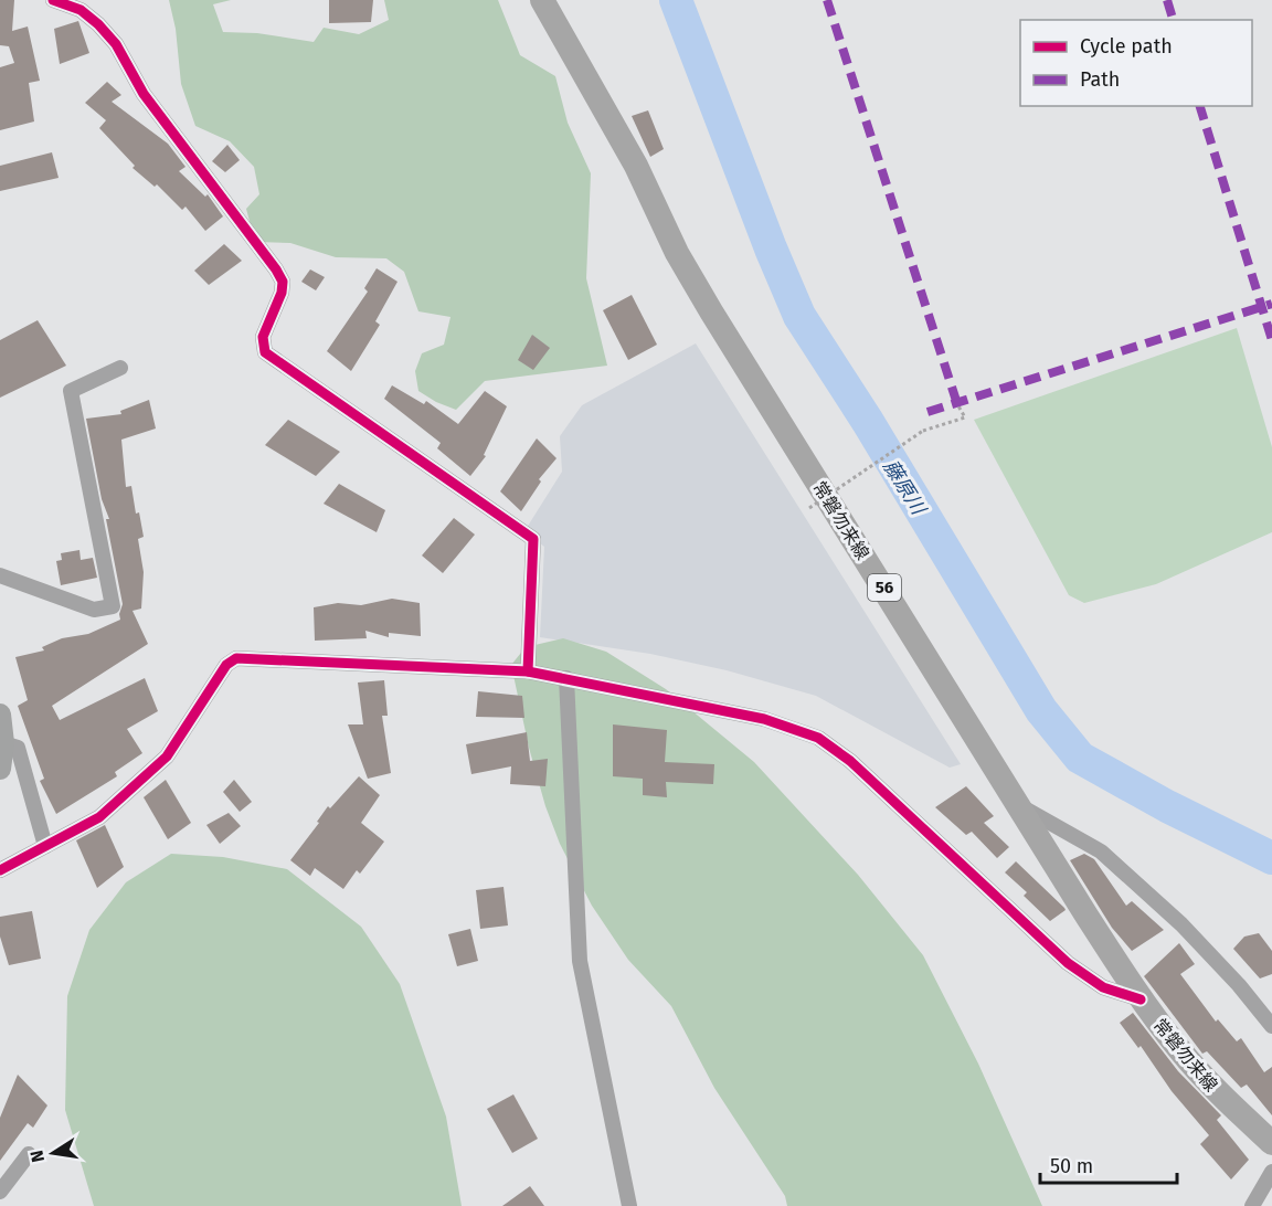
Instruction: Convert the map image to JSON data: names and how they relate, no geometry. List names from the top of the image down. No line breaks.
{"streets":{"main road":["常磐勿来線","56"]},"water":["藤原川"],"legend":["Cycle path","Path"],"scale_bar":"50 m","north":"left"}
